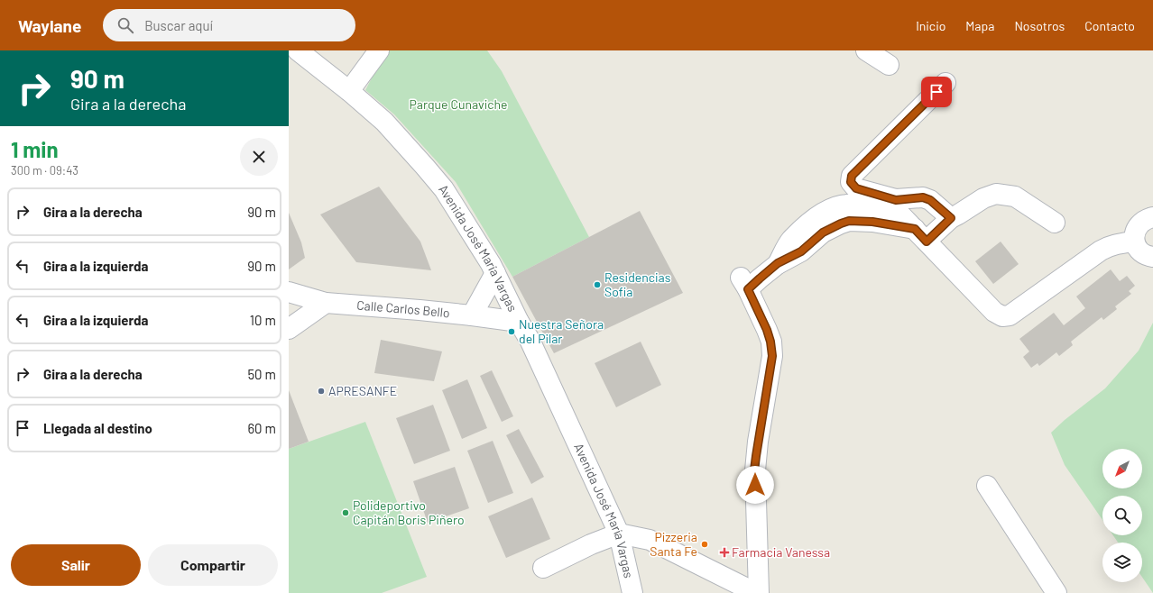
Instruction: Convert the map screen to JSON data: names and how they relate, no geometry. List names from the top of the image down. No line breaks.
{"streets":{"street":["Avenida José María Vargas","Calle Carlos Bello"]},"crossings":[["Avenida José María Vargas","Calle Carlos Bello"]],"parks":["Parque Cunaviche"],"places":{"other":["Residencias Sofia","Nuestra Señora del Pilar","APRESANFE","Polideportivo Capitán Boris Piñero","Pizzeria Santa Fe"],"health":["Farmacia Vanessa"]},"north":"bottom left","page":{"header":"Waylane","search":"Buscar aquí","nav":["Inicio","Mapa","Nosotros","Contacto"],"turn":["90 m","Gira a la derecha"],"heading":["1 min","300 m · 09:43"],"list":[{"name":"Gira a la derecha","value":"90 m"},{"name":"Gira a la izquierda","value":"90 m"},{"name":"Gira a la izquierda","value":"10 m"},{"name":"Gira a la derecha","value":"50 m"},{"name":"Llegada al destino","value":"60 m"}],"buttons":["Salir","Compartir"]}}
